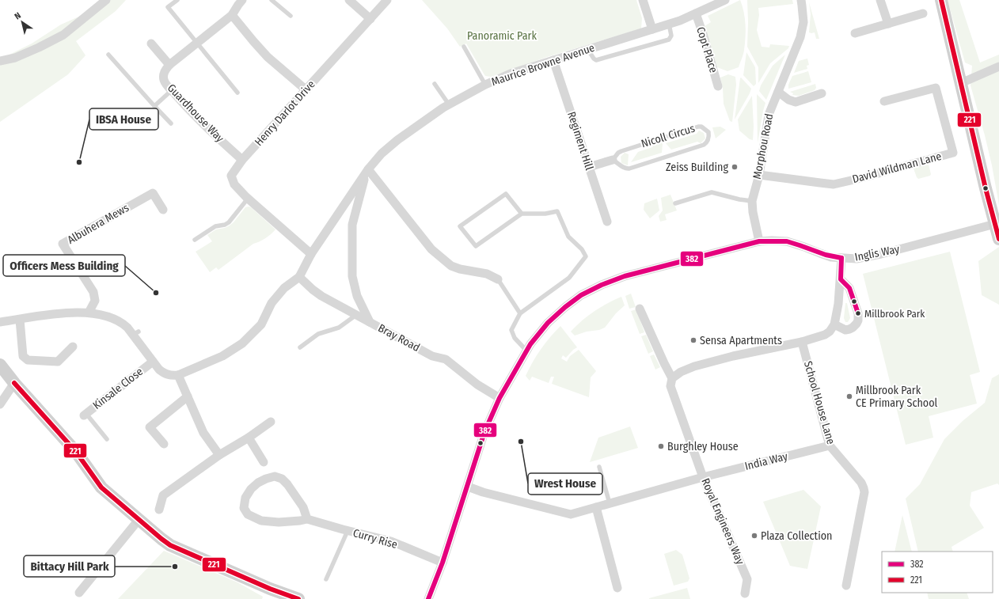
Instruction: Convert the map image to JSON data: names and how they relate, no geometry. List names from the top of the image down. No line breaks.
{"streets":{"street":["Copt Place","Maurice Browne Avenue","Guardhouse Way","Henry Darlot Drive","Regiment Hill","Morphou Road","David Wildman Lane","Albuhera Mews","Inglis Way","Bray Road","Kinsale Close","School House Lane","India Way","Royal Engineers Way","Curry Rise"],"lane":["Nicoll Circus"]},"crossings":[["Copt Place","Maurice Browne Avenue"],["Maurice Browne Avenue","Regiment Hill"],["Guardhouse Way","Henry Darlot Drive"],["Morphou Road","David Wildman Lane"],["Morphou Road","Inglis Way"],["Inglis Way","Bray Road"],["Inglis Way","India Way"],["Inglis Way","Curry Rise"],["School House Lane","India Way"],["India Way","Royal Engineers Way"]],"parks":["Panoramic Park"],"places":["IBSA House","Zeiss Building","Officers Mess Building","Millbrook Park","Sensa Apartments","Millbrook Park CE Primary School","Wrest House","Burghley House","Plaza Collection","Bittacy Hill Park"],"lines":["transit line 221","transit line 382"],"legend":["382","221"],"north":"top left"}
